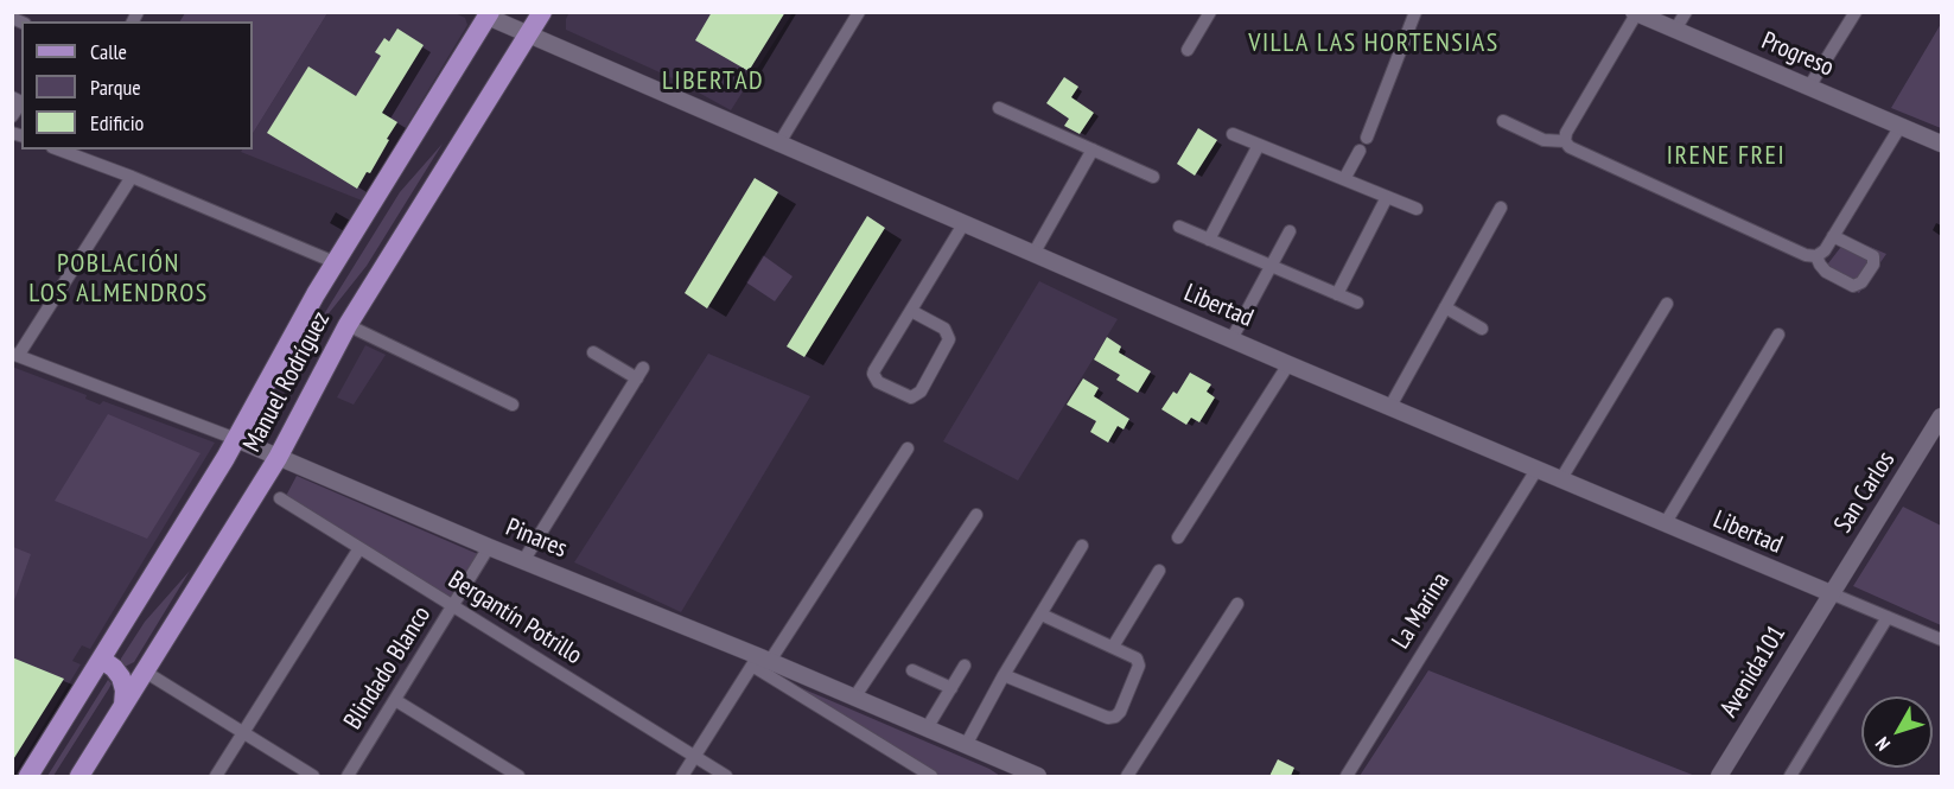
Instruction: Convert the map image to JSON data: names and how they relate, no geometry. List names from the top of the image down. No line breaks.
{"streets":{"main road":["Manuel Rodríguez"],"street":["Progreso","Libertad","San Carlos","Pinares","La Marina","Bergantín Potrillo","Blindado Blanco","Avenida101"]},"crossings":[["Libertad","Manuel Rodríguez"],["Libertad","San Carlos"],["Libertad","La Marina"],["Libertad","Avenida101"],["Manuel Rodríguez","Pinares"],["San Carlos","Avenida101"],["Pinares","Blindado Blanco"],["Bergantín Potrillo","Blindado Blanco"]],"districts":["VILLA LAS HORTENSIAS","LIBERTAD","IRENE FREI","POBLACIÓN LOS ALMENDROS"],"legend":["Calle","Parque","Edificio"],"north":"bottom left"}
